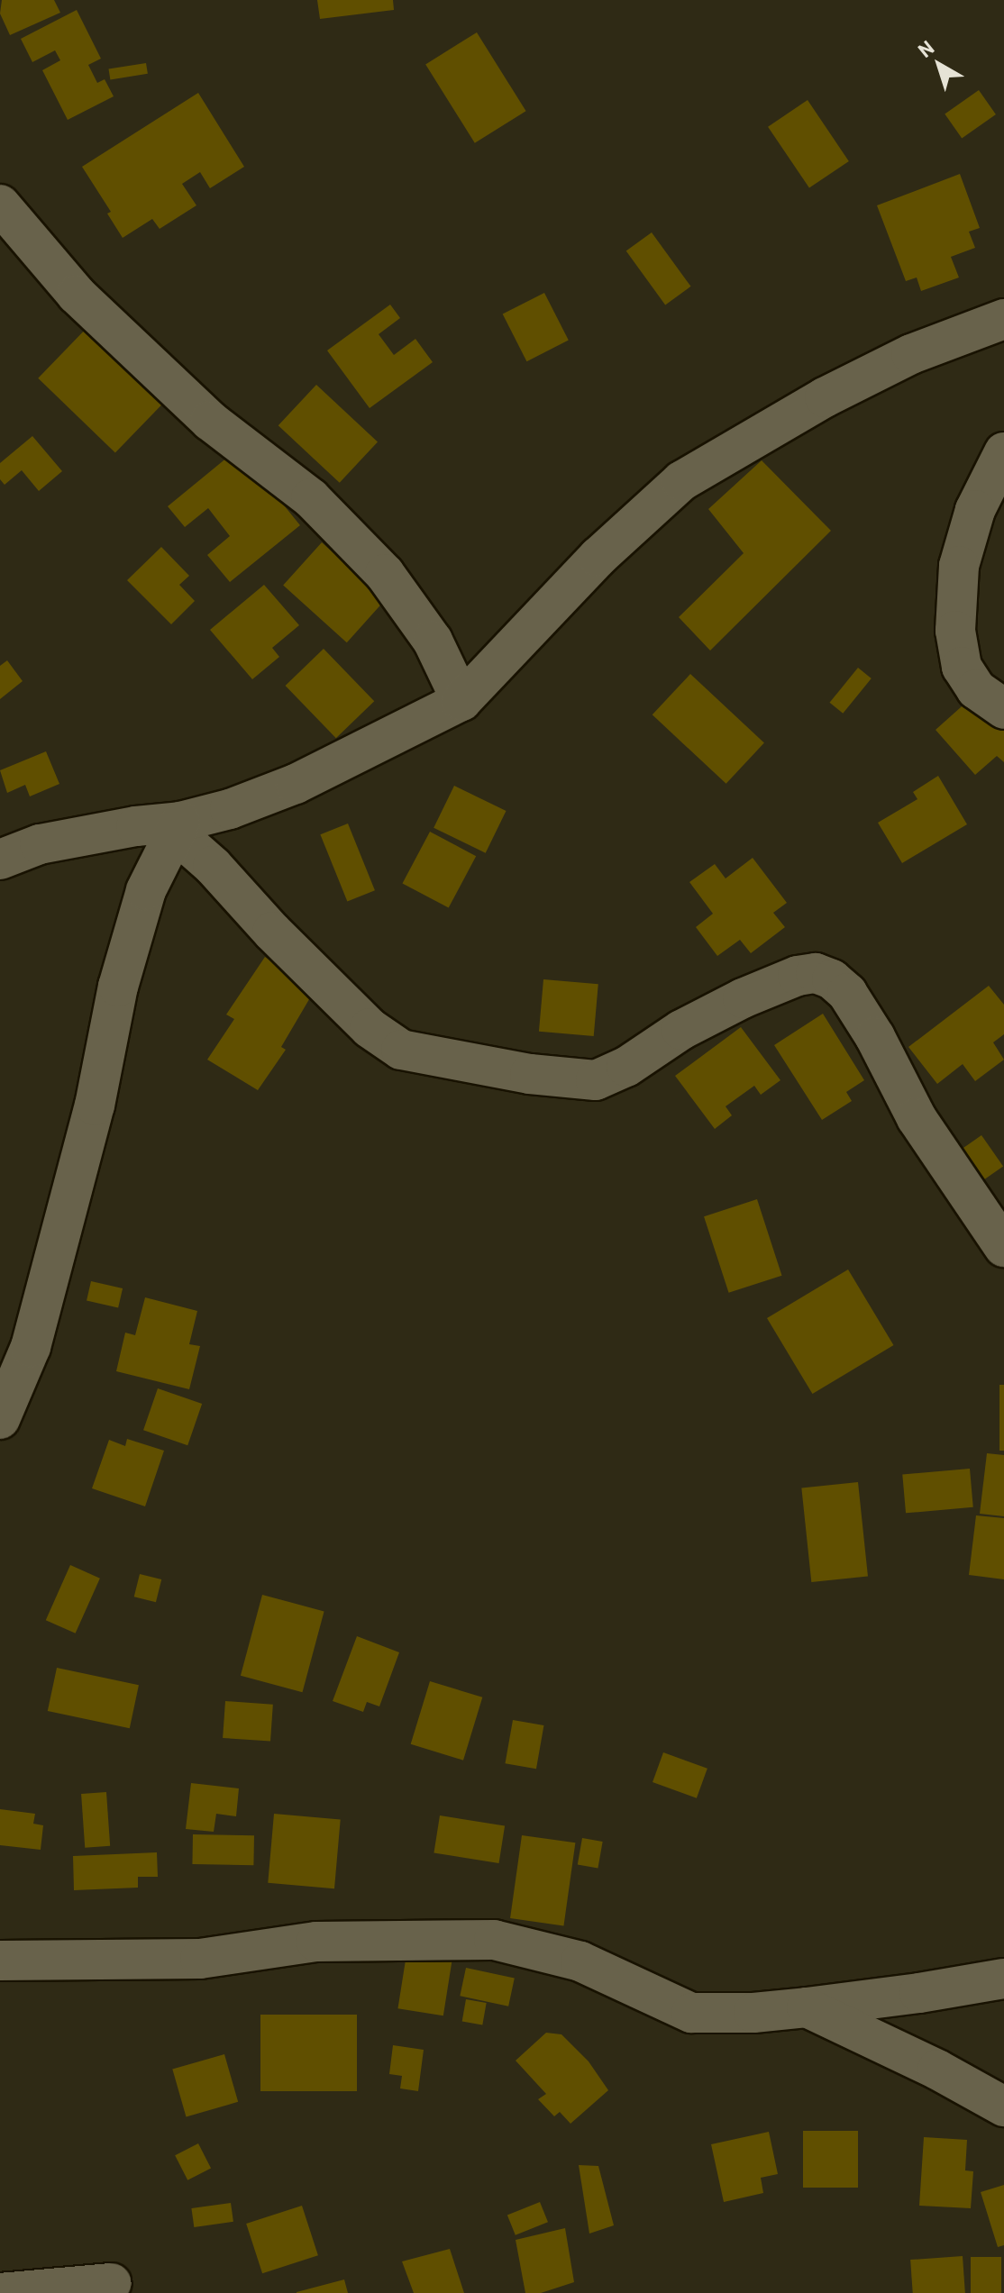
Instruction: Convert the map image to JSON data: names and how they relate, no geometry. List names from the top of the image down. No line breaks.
{"north":"top left"}
